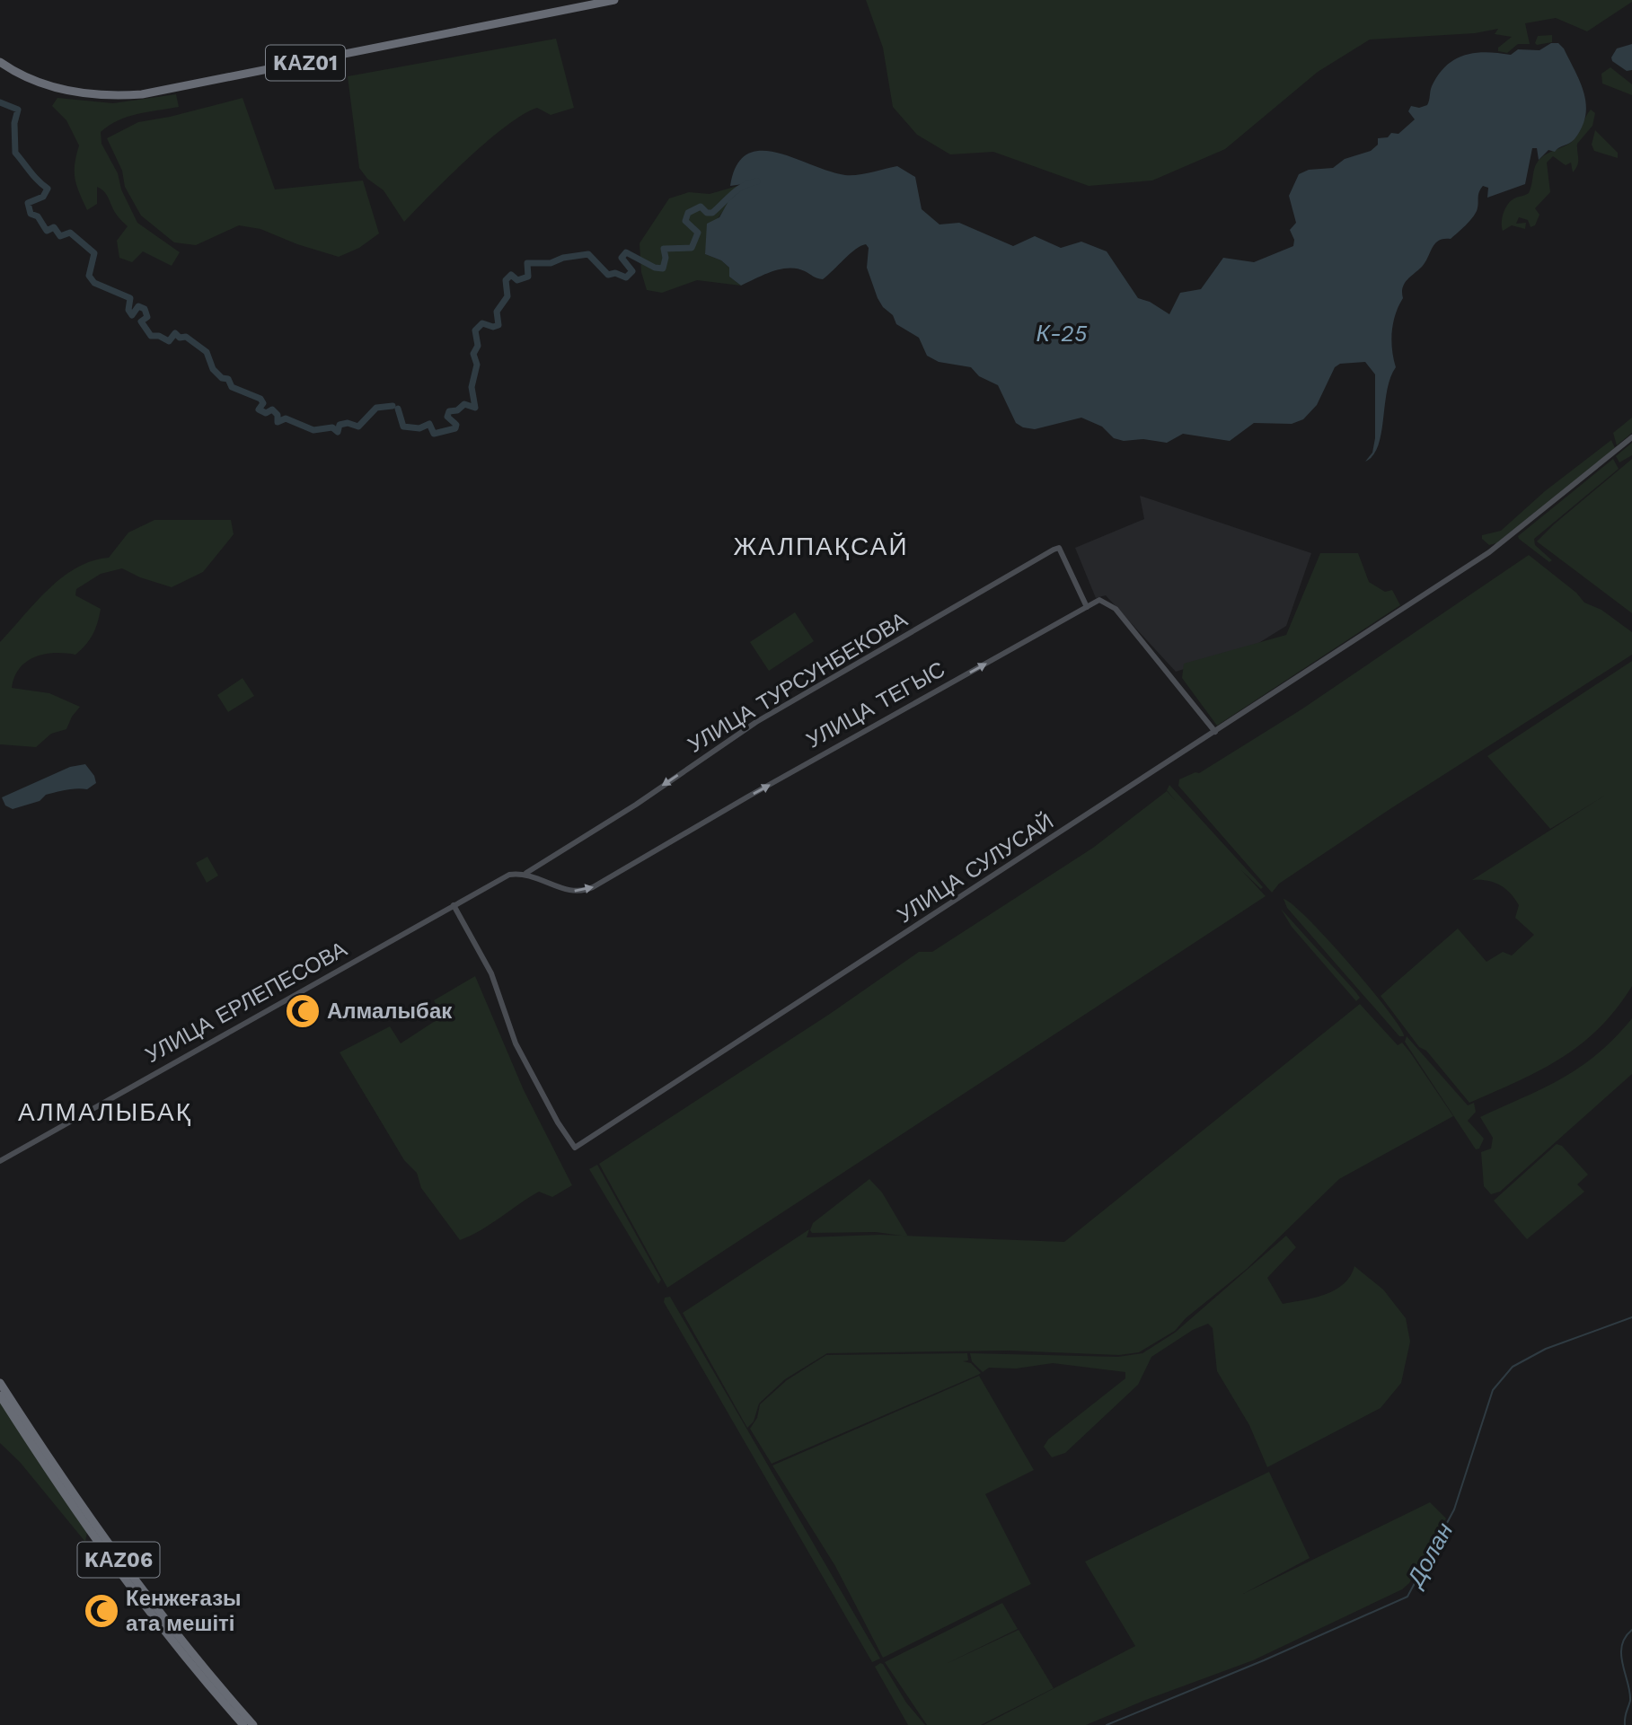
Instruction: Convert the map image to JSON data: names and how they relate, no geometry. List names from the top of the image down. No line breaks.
{"streets":{"highway":["KАZ01","KАZ06"],"main road":["УЛИЦА ТУРСУНБЕКОВА","УЛИЦА ТЕГЫС","УЛИЦА СУЛУСАЙ","УЛИЦА ЕРЛЕПЕСОВА"]},"crossings":[["УЛИЦА ТУРСУНБЕКОВА","УЛИЦА ТЕГЫС"],["УЛИЦА ТЕГЫС","УЛИЦА ЕРЛЕПЕСОВА"],["УЛИЦА СУЛУСАЙ","УЛИЦА ЕРЛЕПЕСОВА"]],"one_way":["УЛИЦА ТУРСУНБЕКОВА","УЛИЦА ТЕГЫС"],"districts":["ЖАЛПАҚСАЙ","АЛМАЛЫБАҚ"],"water":["К-25","Долан"],"places":{"mosque":["Алмалыбак","Кенжеғазы ата мешіті"]}}
